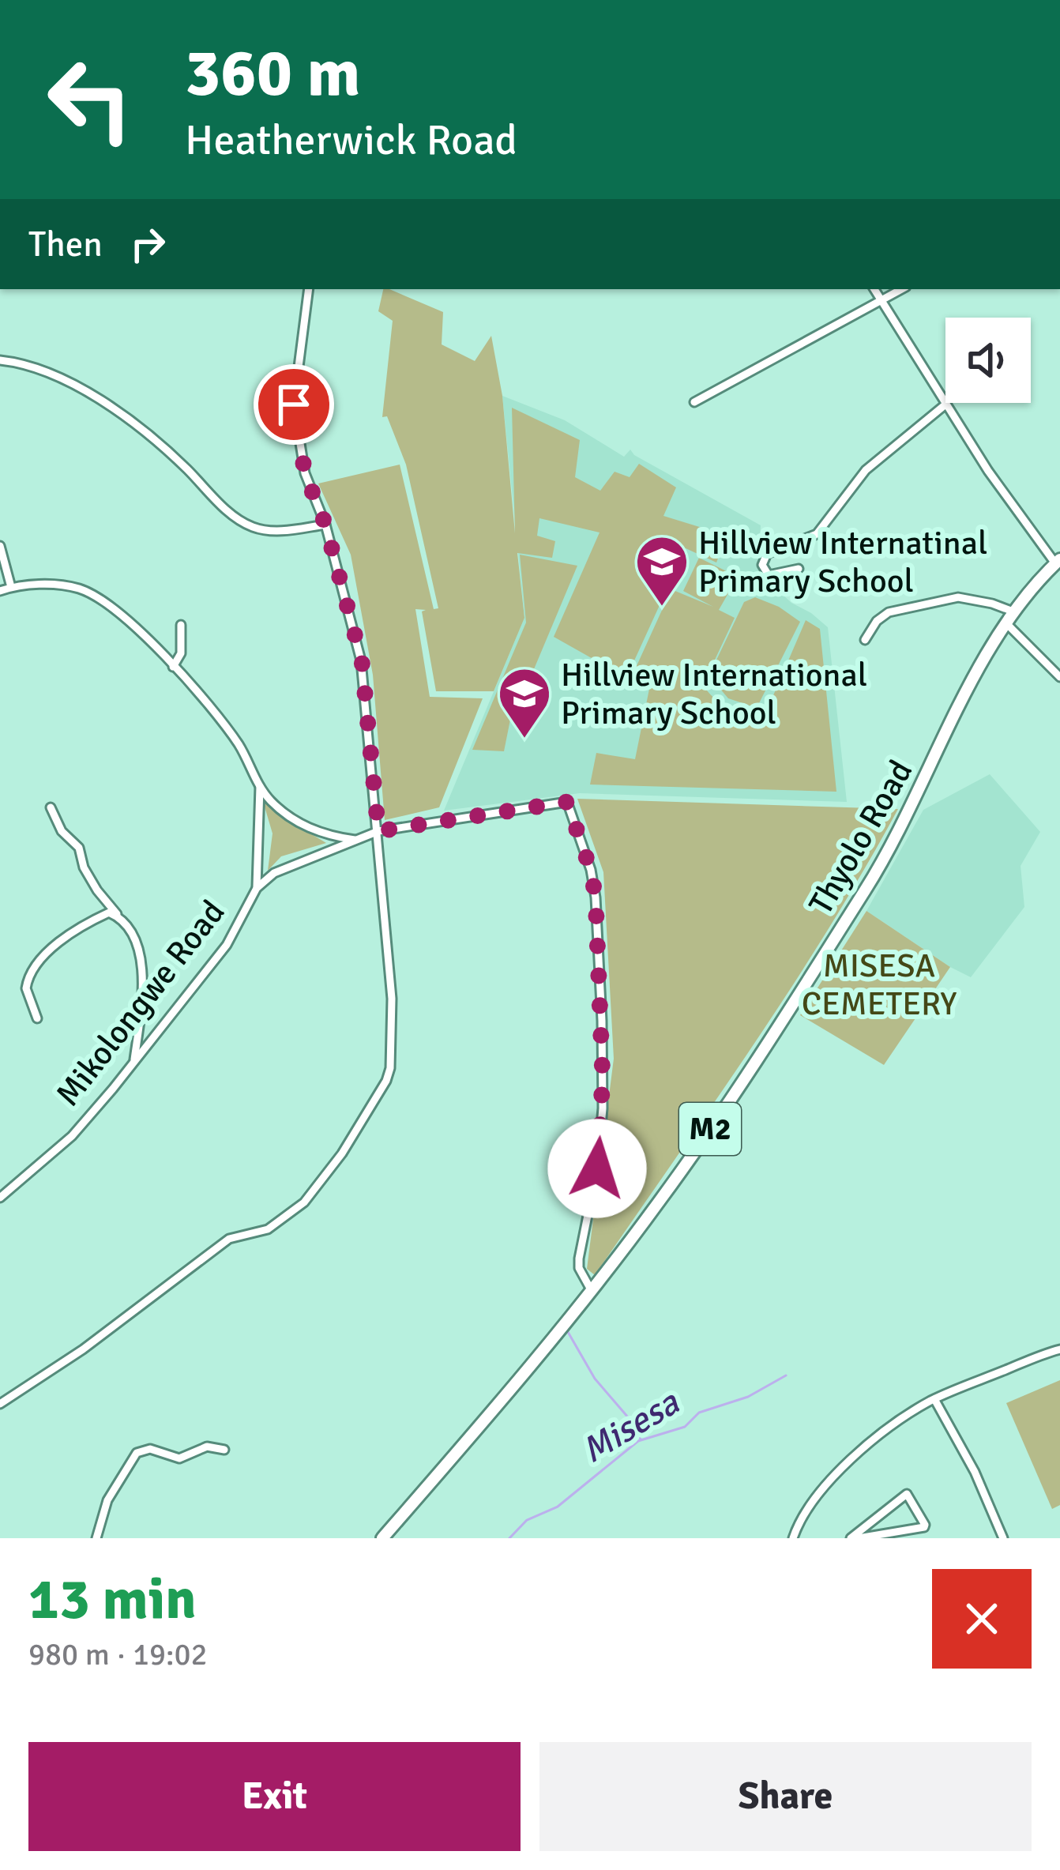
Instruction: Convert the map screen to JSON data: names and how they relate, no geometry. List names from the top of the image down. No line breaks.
{"streets":{"highway":["Thyolo Road","M2"],"street":["Mikolongwe Road"]},"crossings":[["Thyolo Road","Mikolongwe Road"]],"water":["Misesa"],"parks":["MISESA CEMETERY"],"places":{"school or university":["Hillview Internatinal Primary School","Hillview International Primary School"]},"page":{"turn":["360 m","Heatherwick Road"],"then":"Then","heading":["13 min","980 m · 19:02"],"buttons":["Exit","Share"]}}
